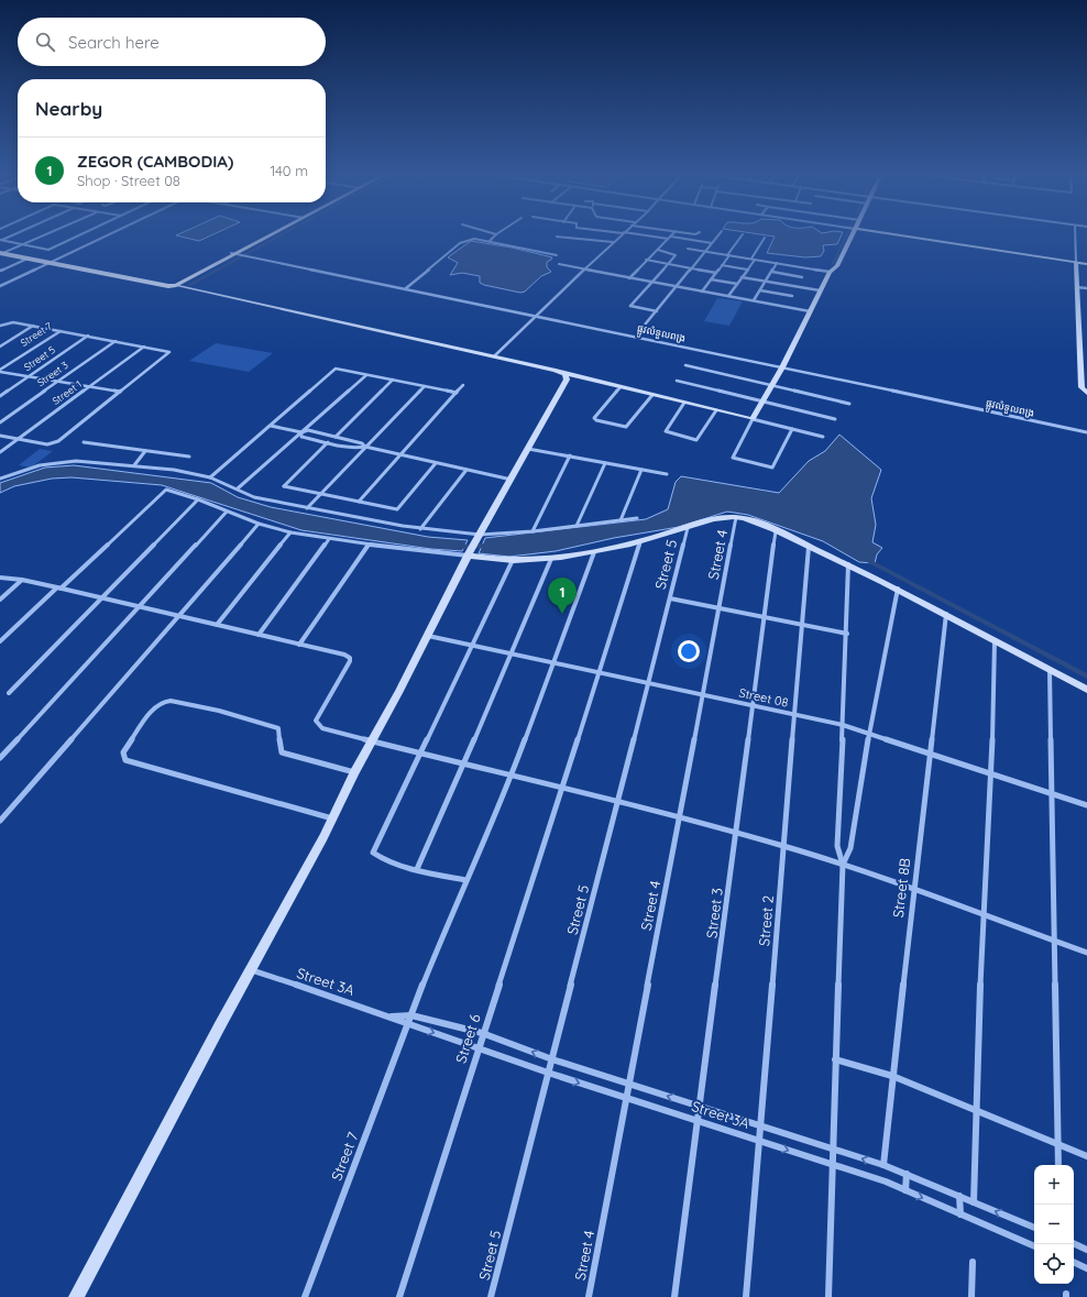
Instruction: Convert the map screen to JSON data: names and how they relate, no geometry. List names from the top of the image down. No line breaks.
{"streets":{"street":["ផ្លូវលំទួលពង្រ","Street 7","Street 5","Street 3","Street 1","Street 4","Street 08","Street 8B","Street 2","Street 3A","Street 6"]},"crossings":[["Street 7","Street 08"],["Street 7","Street 3A"],["Street 5","Street 08"],["Street 5","Street 3A"],["Street 3","Street 08"],["Street 3","Street 3A"],["Street 4","Street 08"],["Street 4","Street 3A"],["Street 08","Street 8B"],["Street 08","Street 2"],["Street 08","Street 6"],["Street 8B","Street 3A"],["Street 2","Street 3A"],["Street 3A","Street 6"]],"page":{"search":"Search here","heading":"Nearby","list":[{"mark":"1","name":"ZEGOR (CAMBODIA)","note":"Shop · Street 08","value":"140 m"}],"pins":"1","map_buttons":["+","−"]}}
